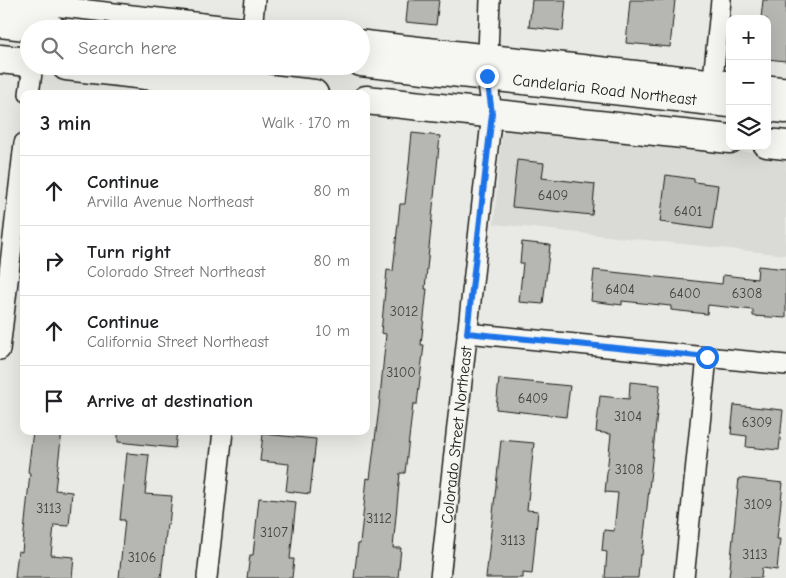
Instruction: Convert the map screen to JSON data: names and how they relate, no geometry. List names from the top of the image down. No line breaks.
{"streets":{"main road":["Candelaria Road Northeast"],"street":["Colorado Street Northeast"]},"crossings":[["Candelaria Road Northeast","Colorado Street Northeast"]],"house_numbers":["6409","6401","6404","6400","6308","3012","3100","6409","3104","6309","3108","3109","3113","3112","3107","3113","3113","3106"],"page":{"map_buttons":["+","−"],"search":"Search here","heading":["3 min","Walk · 170 m"],"list":[["Continue","Arvilla Avenue Northeast","80 m"],["Turn right","Colorado Street Northeast","80 m"],["Continue","California Street Northeast","10 m"],"Arrive at destination"]}}
